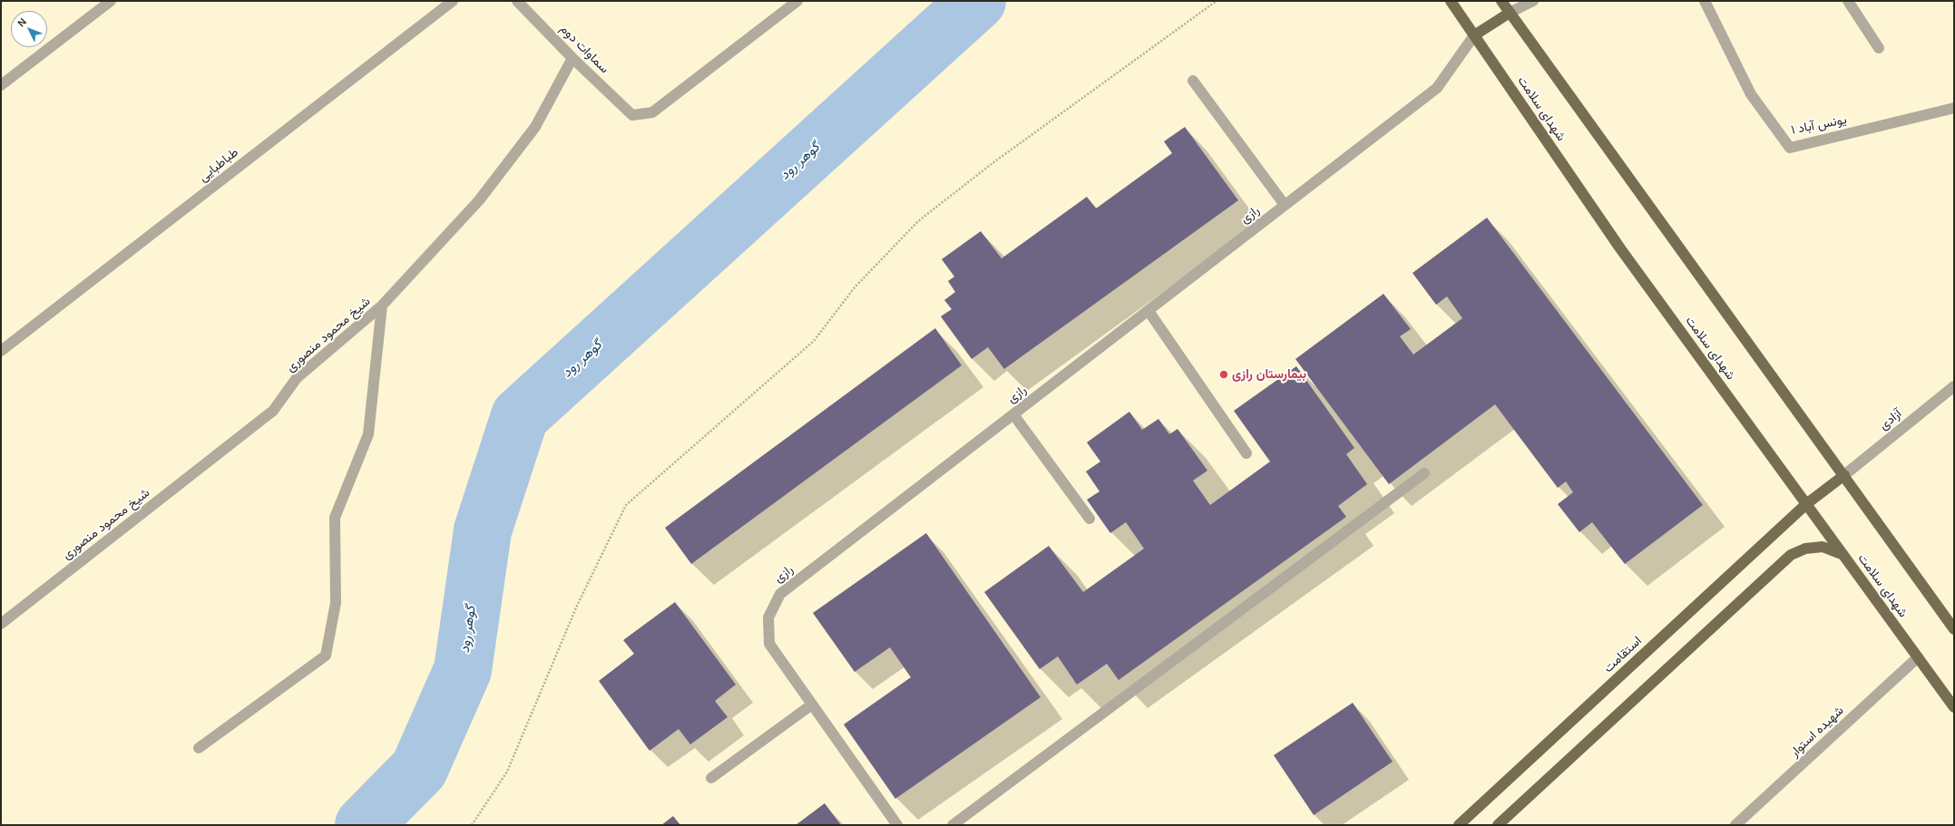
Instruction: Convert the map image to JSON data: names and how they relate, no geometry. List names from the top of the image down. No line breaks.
{"streets":{"main road":["شهدای سلامت","استقامت"],"street":["سماوات دوم","یونس آباد ۱","طباطبایی","رازی","شیخ محمود منصوری","آزادی","شهیده استوار"]},"crossings":[["سماوات دوم","شیخ محمود منصوری"],["شهدای سلامت","رازی"],["شهدای سلامت","استقامت"],["شهدای سلامت","شهیده استوار"],["آزادی","استقامت"]],"water":["گوهر رود"],"places":["بیمارستان رازی"],"north":"top left"}
